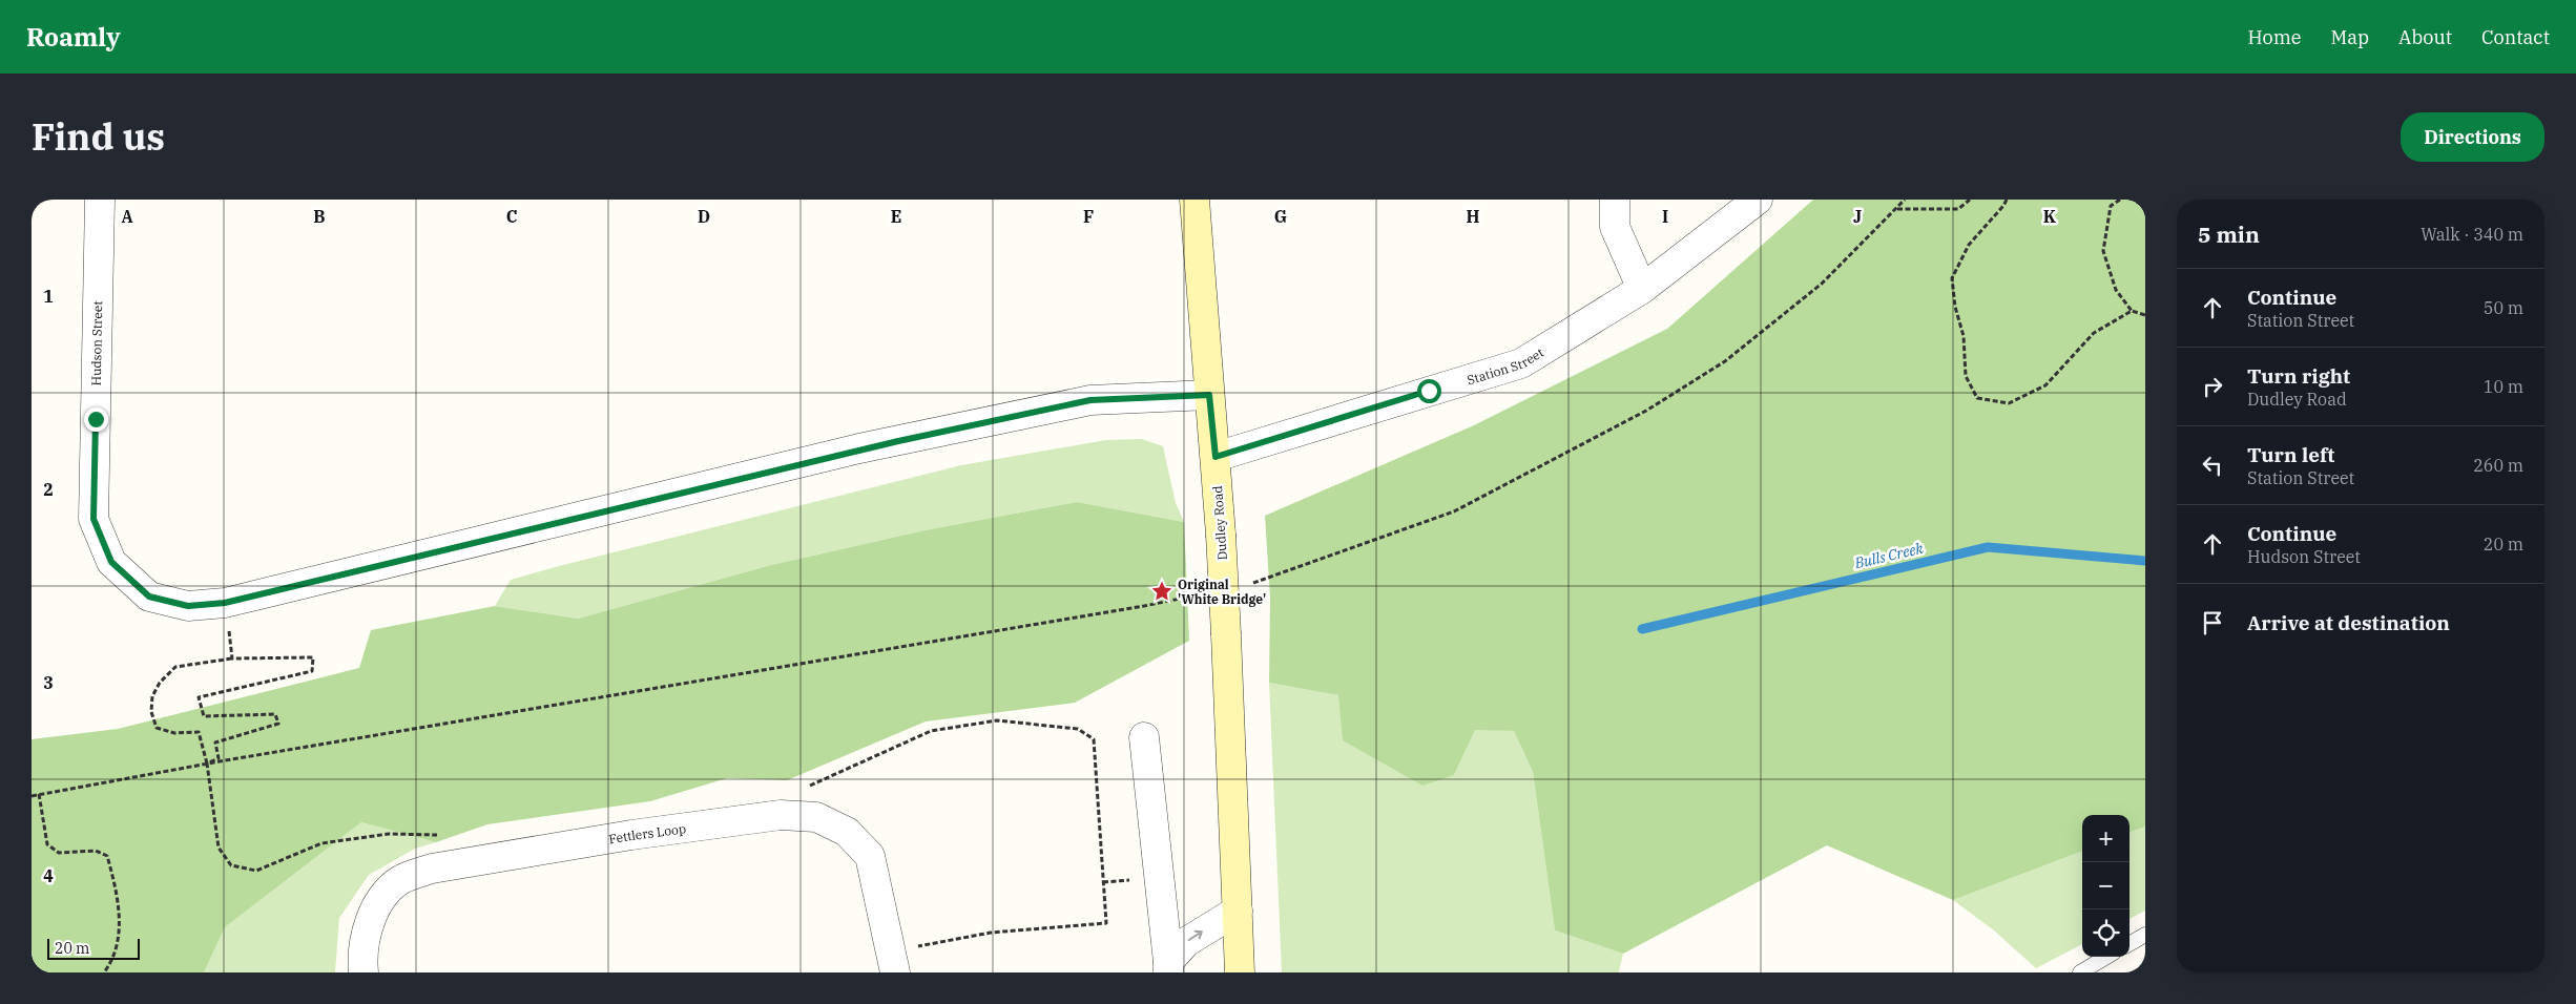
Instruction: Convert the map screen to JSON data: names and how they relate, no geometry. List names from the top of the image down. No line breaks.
{"streets":{"main road":["Dudley Road"],"street":["Hudson Street","Station Street","Fettlers Loop"]},"crossings":[["Station Street","Dudley Road"]],"water":["Bulls Creek"],"places":{"place":["Original 'White Bridge'"]},"scale_bar":"20 m","page":{"header":"Roamly","nav":["Home","Map","About","Contact"],"title":"Find us","buttons":"Directions","heading":["5 min","Walk · 340 m"],"list":[["Continue","Station Street","50 m"],["Turn right","Dudley Road","10 m"],["Turn left","Station Street","260 m"],["Continue","Hudson Street","20 m"],"Arrive at destination"],"map_buttons":["+","−"],"scale":"20 m"},"grid":{"columns":["A","B","C","D","E","F","G","H","I","J","K"],"rows":["1","2","3","4"]}}
